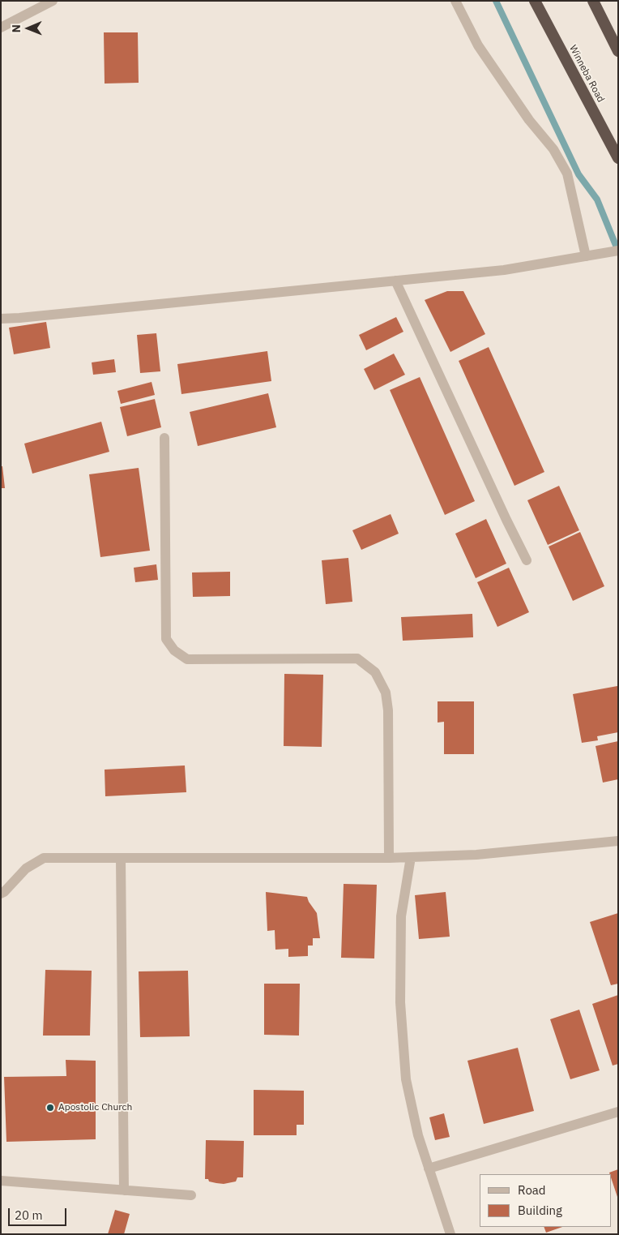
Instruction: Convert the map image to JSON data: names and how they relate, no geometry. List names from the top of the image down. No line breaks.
{"streets":{"highway":["Winneba Road"]},"places":["Apostolic Church"],"legend":["Road","Building"],"scale_bar":"20 m","north":"left"}
